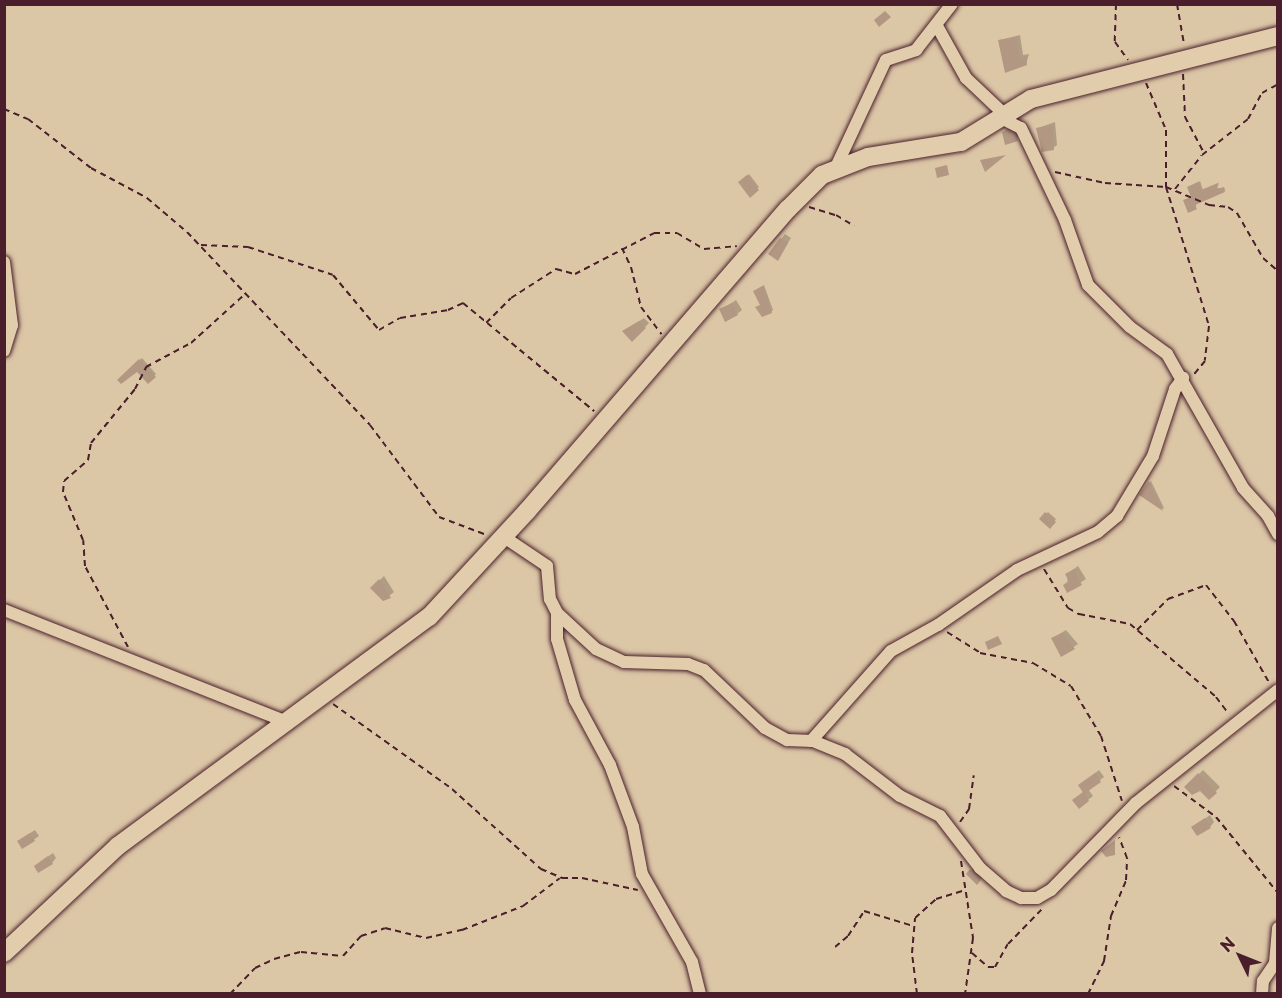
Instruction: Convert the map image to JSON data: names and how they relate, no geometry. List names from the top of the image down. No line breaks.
{"north":"top left"}
